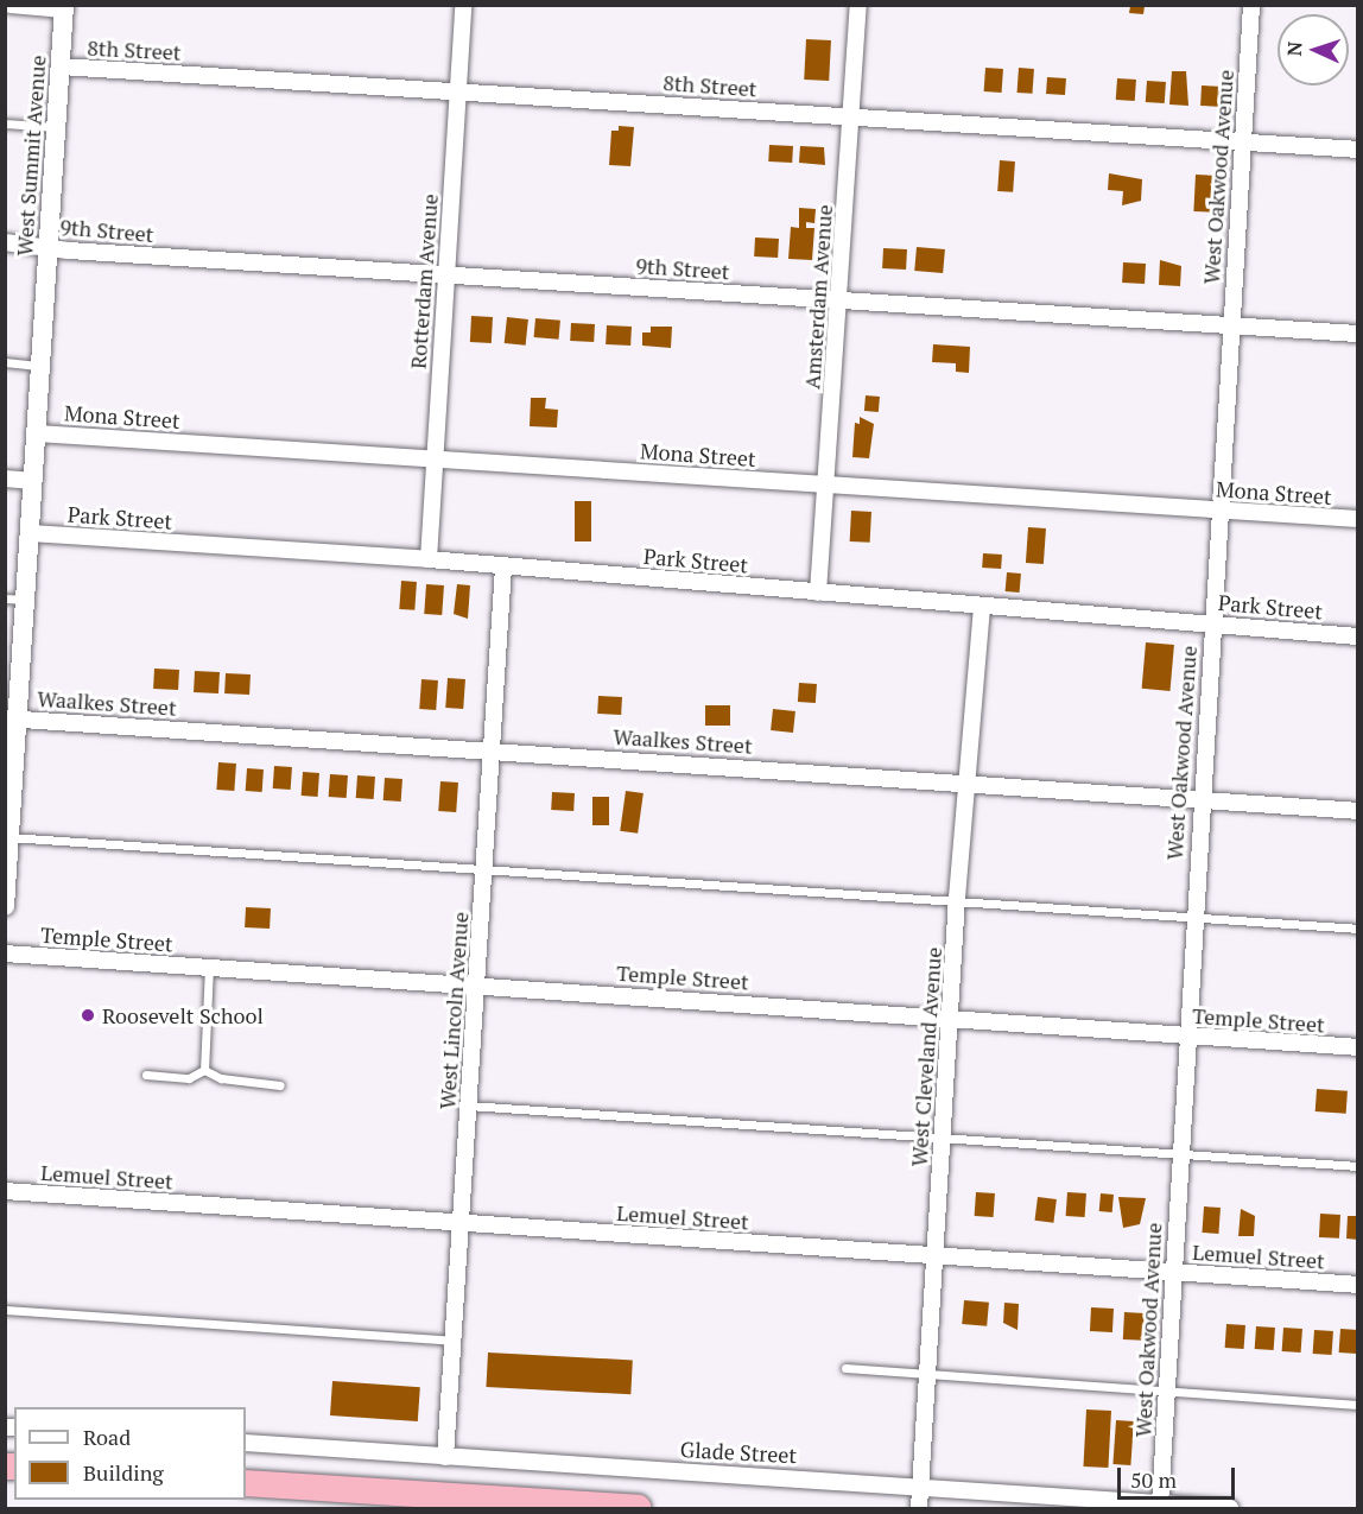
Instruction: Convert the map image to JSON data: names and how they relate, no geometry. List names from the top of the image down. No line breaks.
{"streets":{"street":["8th Street","West Summit Avenue","West Oakwood Avenue","9th Street","Rotterdam Avenue","Amsterdam Avenue","Mona Street","Park Street","Waalkes Street","Temple Street","West Lincoln Avenue","West Cleveland Avenue","Lemuel Street","Glade Street"]},"crossings":[["8th Street","West Summit Avenue"],["8th Street","West Oakwood Avenue"],["8th Street","Rotterdam Avenue"],["8th Street","Amsterdam Avenue"],["West Summit Avenue","9th Street"],["West Summit Avenue","Mona Street"],["West Summit Avenue","Park Street"],["West Summit Avenue","Waalkes Street"],["West Oakwood Avenue","9th Street"],["West Oakwood Avenue","Mona Street"],["West Oakwood Avenue","Park Street"],["West Oakwood Avenue","Waalkes Street"],["West Oakwood Avenue","Temple Street"],["West Oakwood Avenue","Lemuel Street"],["West Oakwood Avenue","Glade Street"],["9th Street","Rotterdam Avenue"],["9th Street","Amsterdam Avenue"],["Rotterdam Avenue","Mona Street"],["Rotterdam Avenue","Park Street"],["Amsterdam Avenue","Mona Street"],["Amsterdam Avenue","Park Street"],["Park Street","West Lincoln Avenue"],["Park Street","West Cleveland Avenue"],["Waalkes Street","West Lincoln Avenue"],["Waalkes Street","West Cleveland Avenue"],["Temple Street","West Lincoln Avenue"],["Temple Street","West Cleveland Avenue"],["West Lincoln Avenue","Lemuel Street"],["West Lincoln Avenue","Glade Street"],["West Cleveland Avenue","Lemuel Street"],["West Cleveland Avenue","Glade Street"]],"places":["Roosevelt School"],"legend":["Road","Building"],"scale_bar":"50 m","north":"left"}
